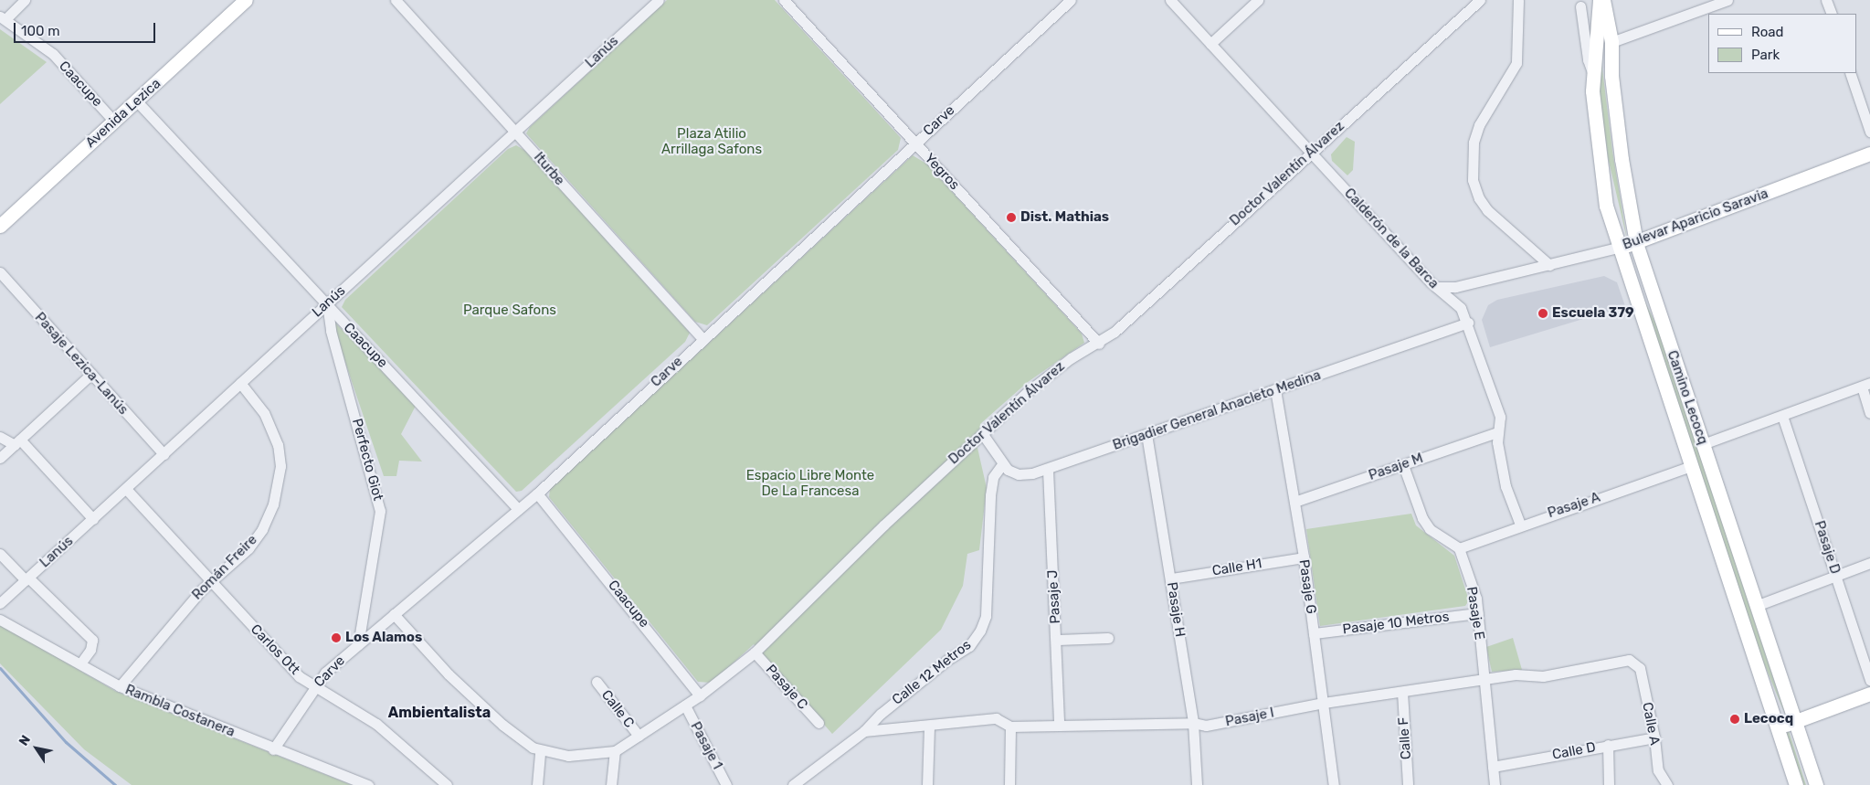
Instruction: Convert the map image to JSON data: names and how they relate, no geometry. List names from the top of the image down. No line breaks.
{"streets":{"street":["Lanús","Caacupe","Avenida Lezica","Carve","Iturbe","Yegros","Doctor Valentín Álvarez","Bulevar Aparicio Saravia","Calderón de la Barca","Pasaje Lezica-Lanús","Camino Lecocq","Brigadier General Anacleto Medina","Perfecto Giot","Pasaje M","Pasaje A","Pasaje D","Román Freire","Calle H1","Pasaje G","Pasaje J","Pasaje H","Pasaje E","Pasaje 10 Metros","Carlos Ott","Calle 12 Metros","Pasaje C","Calle C","Rambla Costanera","Pasaje I","Calle A","Calle F","Pasaje 1","Calle D"]},"crossings":[["Lanús","Caacupe"],["Lanús","Iturbe"],["Lanús","Pasaje Lezica-Lanús"],["Lanús","Perfecto Giot"],["Lanús","Román Freire"],["Lanús","Carlos Ott"],["Caacupe","Avenida Lezica"],["Caacupe","Carve"],["Caacupe","Doctor Valentín Álvarez"],["Caacupe","Perfecto Giot"],["Carve","Iturbe"],["Carve","Yegros"],["Carve","Perfecto Giot"],["Carve","Carlos Ott"],["Carve","Rambla Costanera"],["Yegros","Doctor Valentín Álvarez"],["Doctor Valentín Álvarez","Calderón de la Barca"],["Doctor Valentín Álvarez","Pasaje C"],["Doctor Valentín Álvarez","Calle C"],["Doctor Valentín Álvarez","Pasaje 1"],["Bulevar Aparicio Saravia","Calderón de la Barca"],["Bulevar Aparicio Saravia","Camino Lecocq"],["Calderón de la Barca","Brigadier General Anacleto Medina"],["Calderón de la Barca","Pasaje M"],["Calderón de la Barca","Pasaje A"],["Camino Lecocq","Pasaje A"],["Brigadier General Anacleto Medina","Pasaje G"],["Brigadier General Anacleto Medina","Pasaje J"],["Brigadier General Anacleto Medina","Pasaje H"],["Brigadier General Anacleto Medina","Calle 12 Metros"],["Pasaje M","Pasaje G"],["Pasaje A","Pasaje E"],["Román Freire","Carlos Ott"],["Román Freire","Rambla Costanera"],["Calle H1","Pasaje G"],["Calle H1","Pasaje H"],["Pasaje G","Pasaje 10 Metros"],["Pasaje G","Pasaje I"],["Pasaje J","Pasaje I"],["Pasaje H","Pasaje I"],["Pasaje E","Pasaje 10 Metros"],["Pasaje E","Pasaje I"],["Pasaje E","Calle D"],["Calle 12 Metros","Pasaje I"],["Pasaje I","Calle A"],["Pasaje I","Calle F"],["Calle A","Calle D"]],"districts":["Ambientalista"],"parks":["Plaza Atilio Arrillaga Safons","Parque Safons","Espacio Libre Monte De La Francesa"],"places":["Dist. Mathias","Escuela 379","Los Alamos","Lecocq"],"legend":["Road","Park"],"scale_bar":"100 m","north":"top left"}
